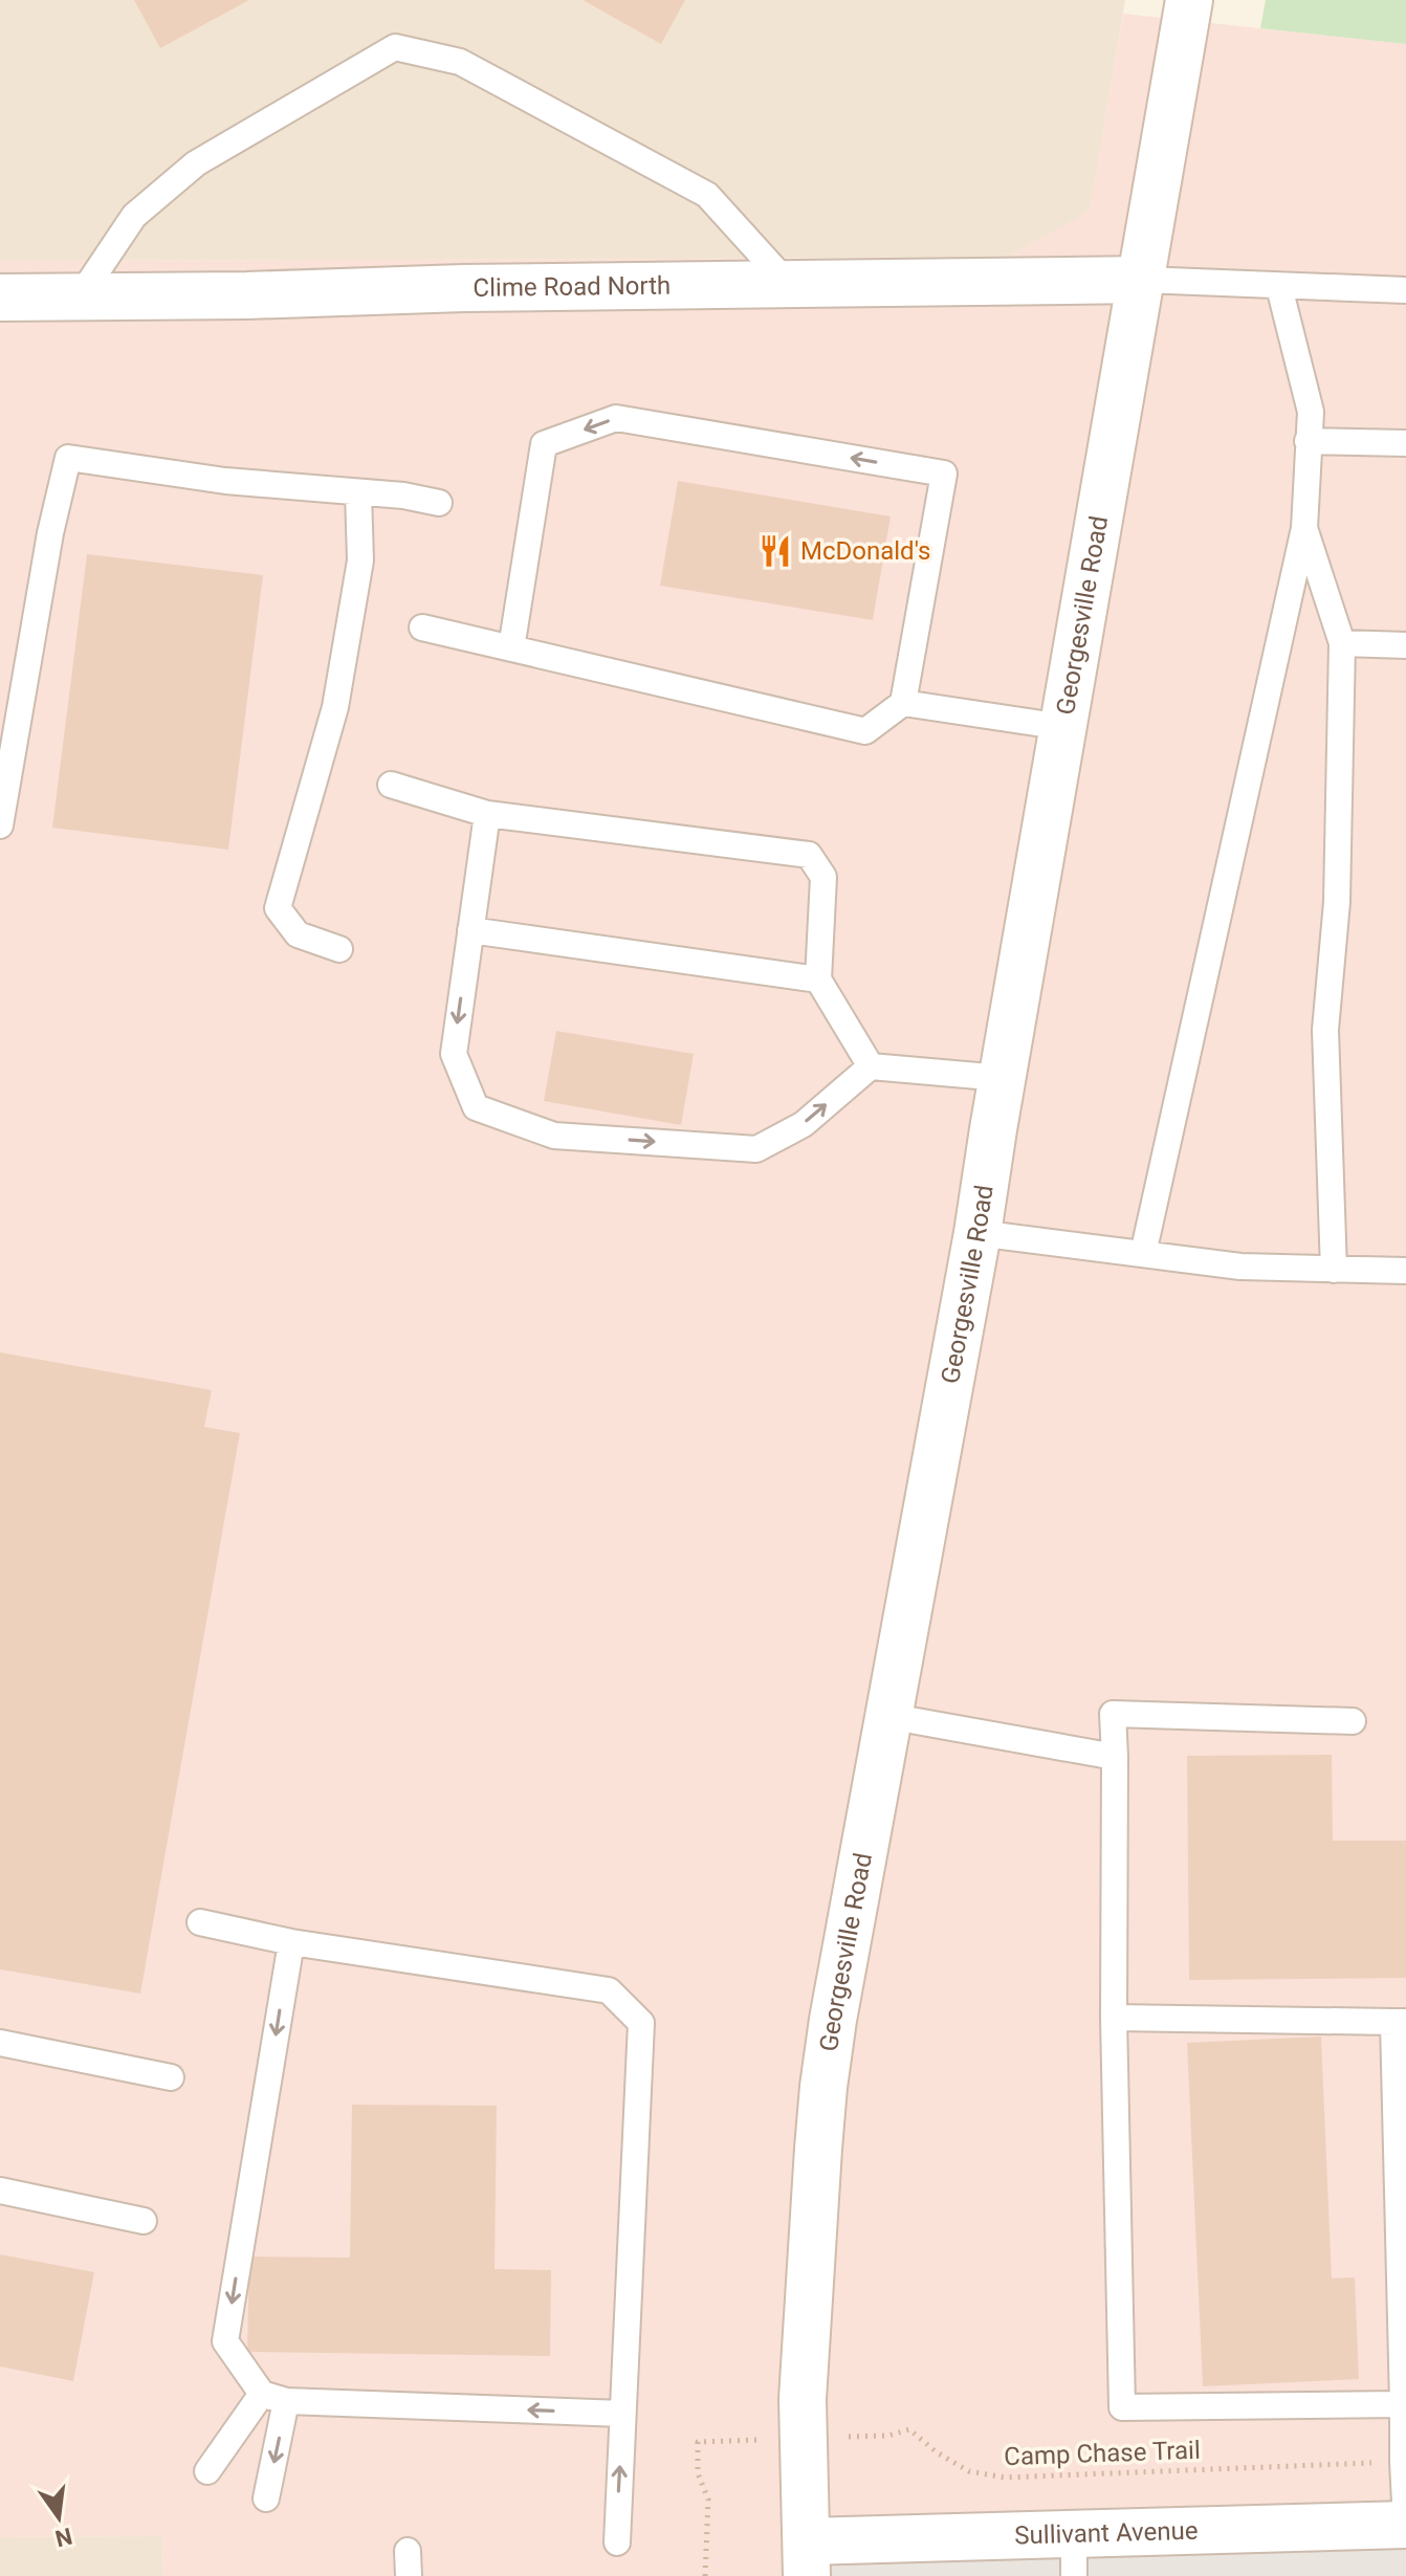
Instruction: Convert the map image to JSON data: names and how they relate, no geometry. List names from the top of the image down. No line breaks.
{"streets":{"main road":["Clime Road North","Georgesville Road","Sullivant Avenue"],"path":["Camp Chase Trail"]},"crossings":[["Clime Road North","Georgesville Road"],["Georgesville Road","Camp Chase Trail"],["Georgesville Road","Sullivant Avenue"]],"places":{"restaurant":["McDonald's"]},"north":"bottom"}
